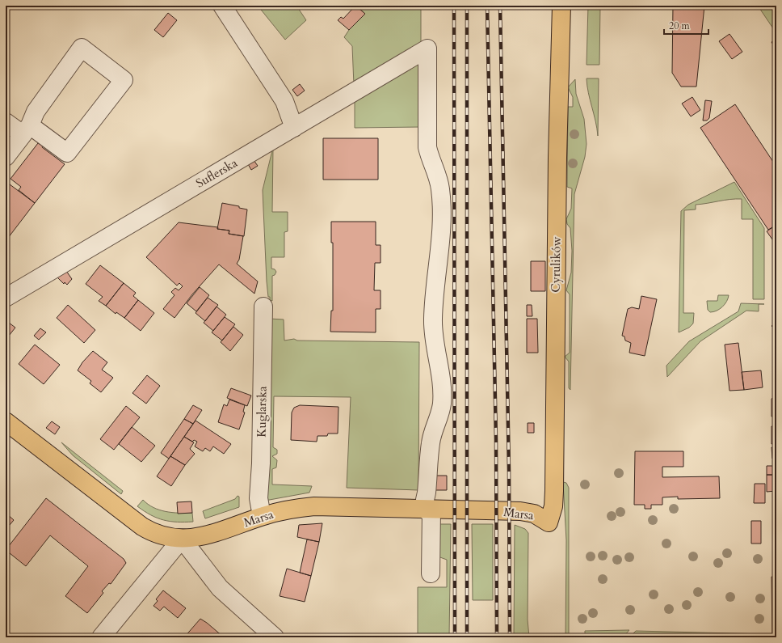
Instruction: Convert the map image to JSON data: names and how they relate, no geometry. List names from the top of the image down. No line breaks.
{"streets":{"main road":["Cyrulików","Marsa"],"street":["Suflerska","Kuglarska"]},"crossings":[["Suflerska","Marsa"],["Cyrulików","Marsa"],["Kuglarska","Marsa"]],"scale_bar":"20 m"}
